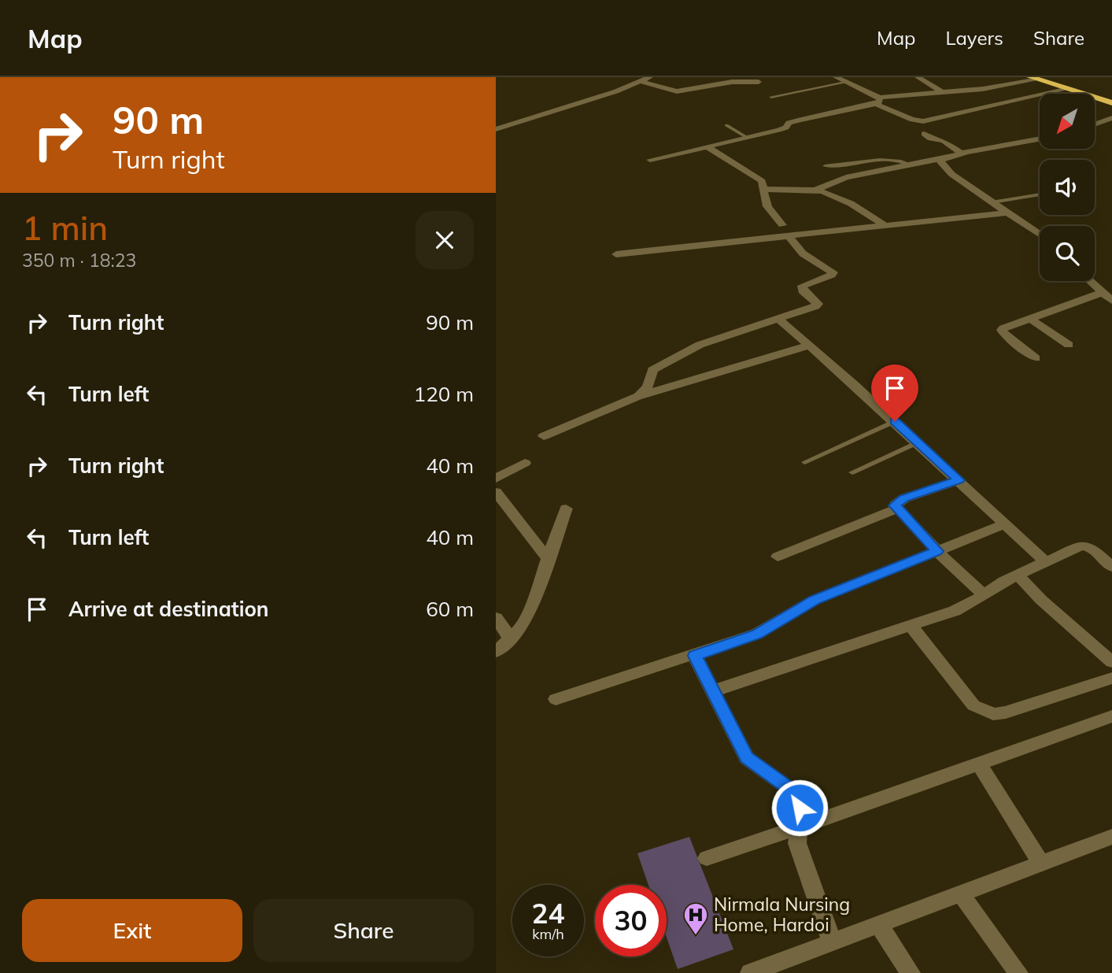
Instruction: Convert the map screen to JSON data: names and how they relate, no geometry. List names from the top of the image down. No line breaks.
{"places":{"hospital":["Nirmala Nursing Home, Hardoi"]},"north":"bottom left","page":{"header":"Map","nav":["Map","Layers","Share"],"turn":["90 m","Turn right"],"heading":["1 min","350 m · 18:23"],"list":[{"name":"Turn right","value":"90 m"},{"name":"Turn left","value":"120 m"},{"name":"Turn right","value":"40 m"},{"name":"Turn left","value":"40 m"},{"name":"Arrive at destination","value":"60 m"}],"speed":"24 km/h","limit":"30","buttons":["Exit","Share"]}}
